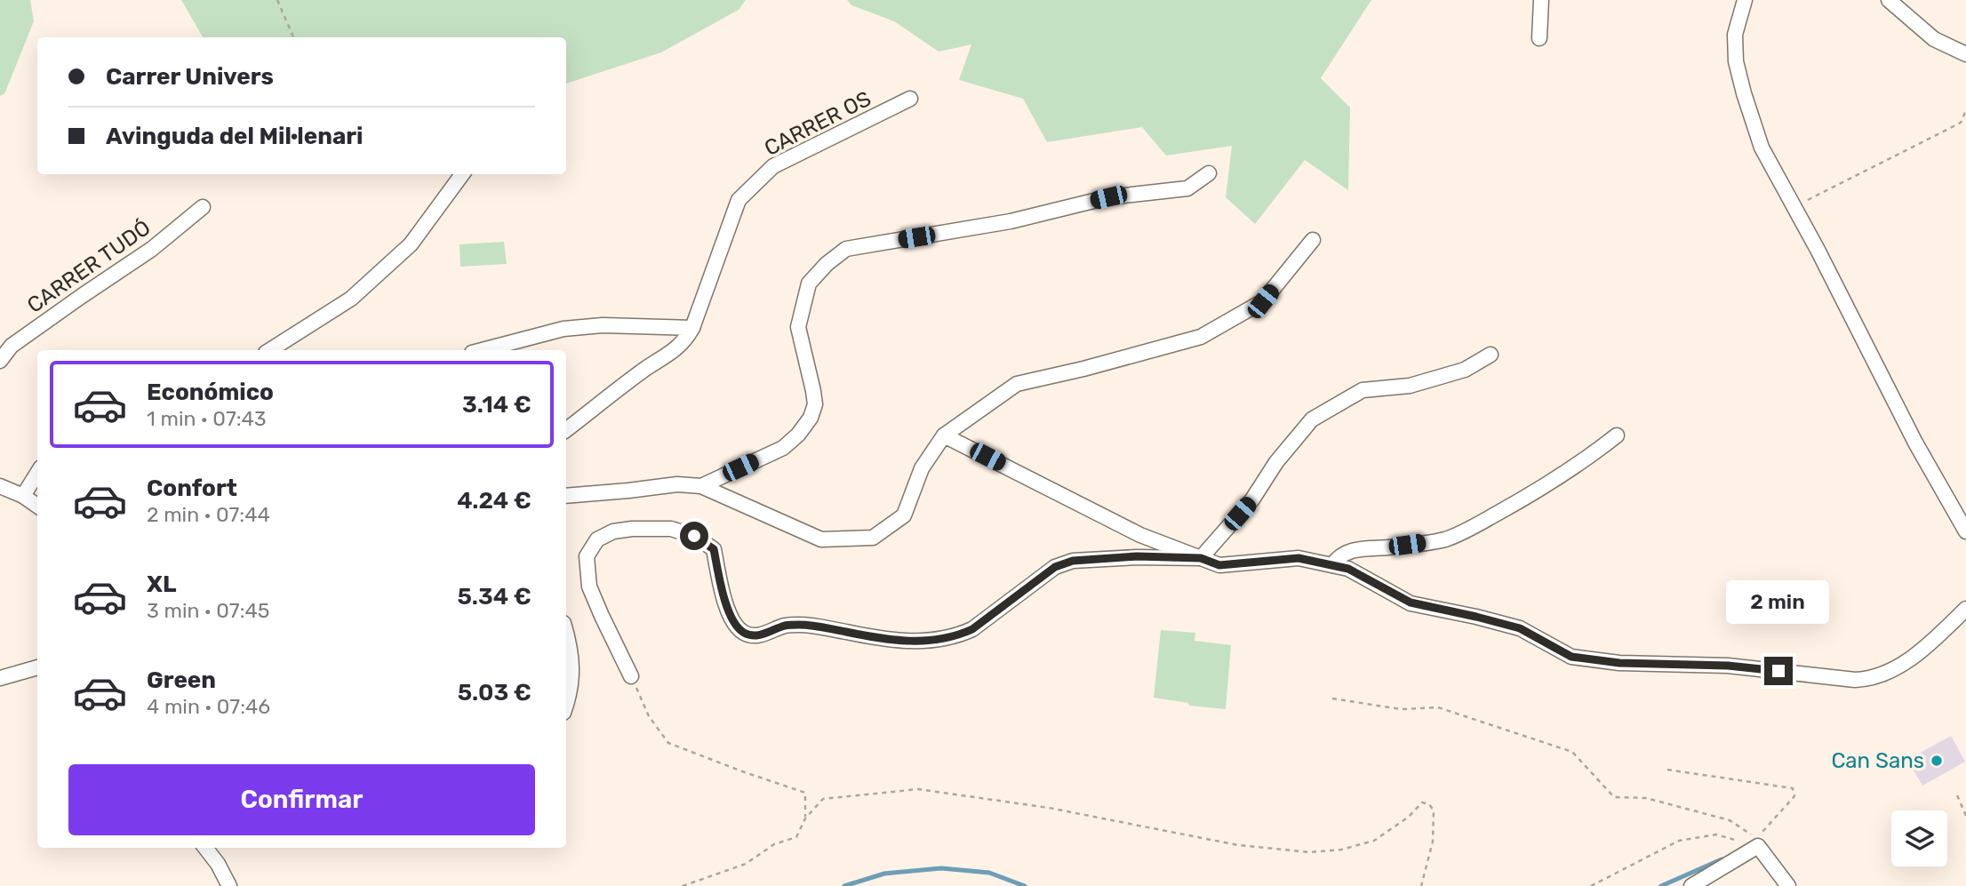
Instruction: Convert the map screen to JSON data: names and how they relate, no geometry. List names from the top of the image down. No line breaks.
{"streets":{"street":["CARRER OS","CARRER TUDÓ"]},"places":["Can Sans"],"page":{"banner":["Carrer Univers","Avinguda del Mil·lenari"],"list":[{"name":"Económico","note":"1 min · 07:43","value":"3.14 €"},{"name":"Confort","note":"2 min · 07:44","value":"4.24 €"},{"name":"XL","note":"3 min · 07:45","value":"5.34 €"},{"name":"Green","note":"4 min · 07:46","value":"5.03 €"}],"bubble":"2 min","buttons":"Confirmar"}}
